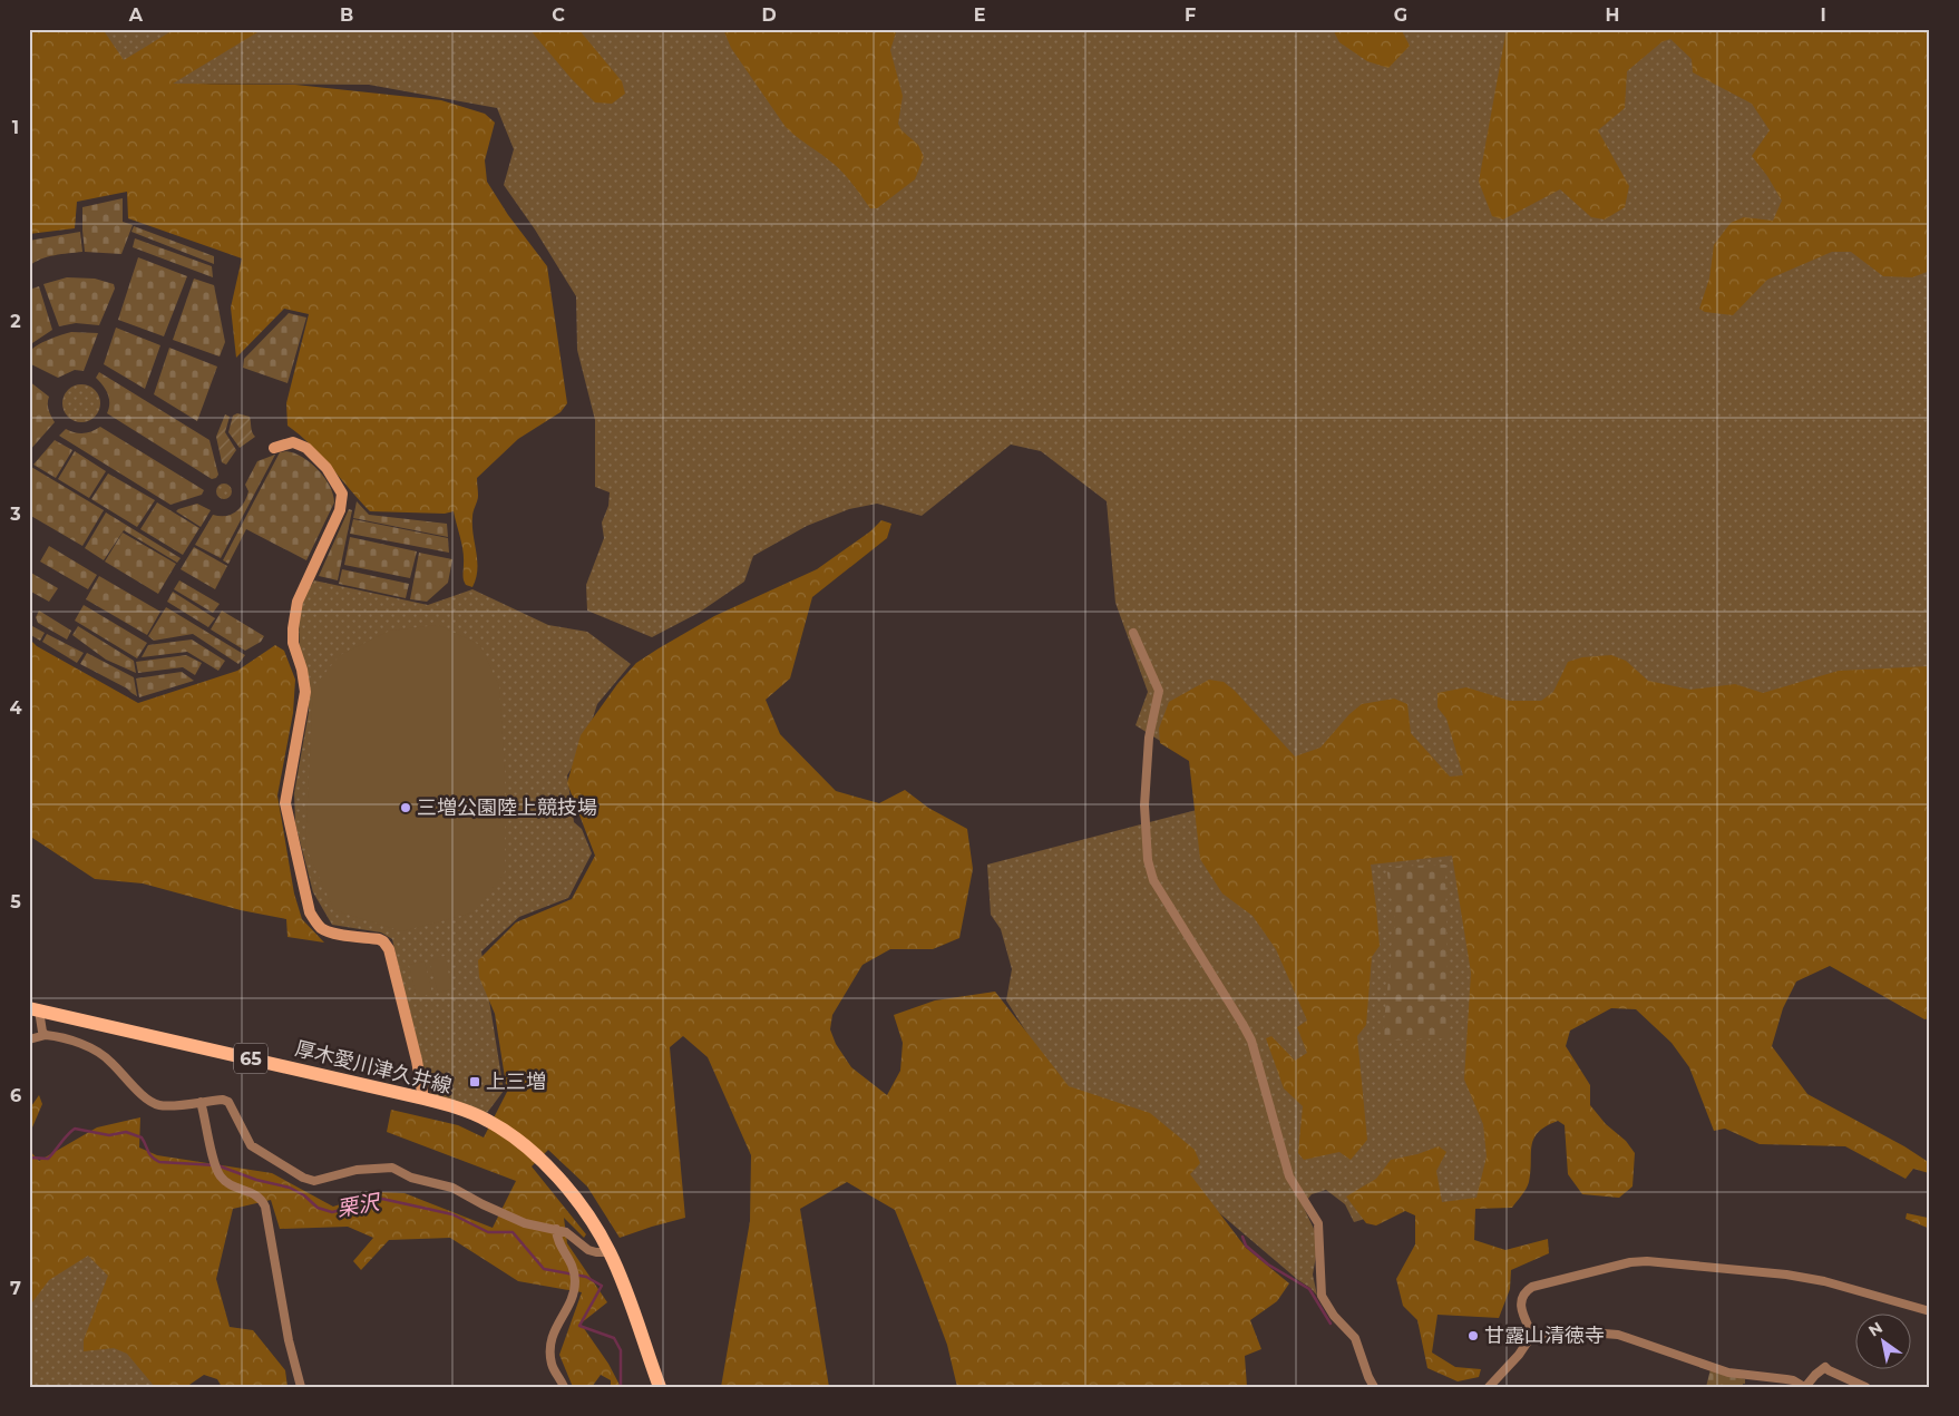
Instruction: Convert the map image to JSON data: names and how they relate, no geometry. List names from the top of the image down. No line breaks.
{"streets":{"main road":["65","厚木愛川津久井線"]},"water":["栗沢"],"places":{"other":["三増公園陸上競技場","甘露山清徳寺"],"transit":["上三増"]},"north":"top left","grid":{"columns":["A","B","C","D","E","F","G","H","I"],"rows":["1","2","3","4","5","6","7"]}}
